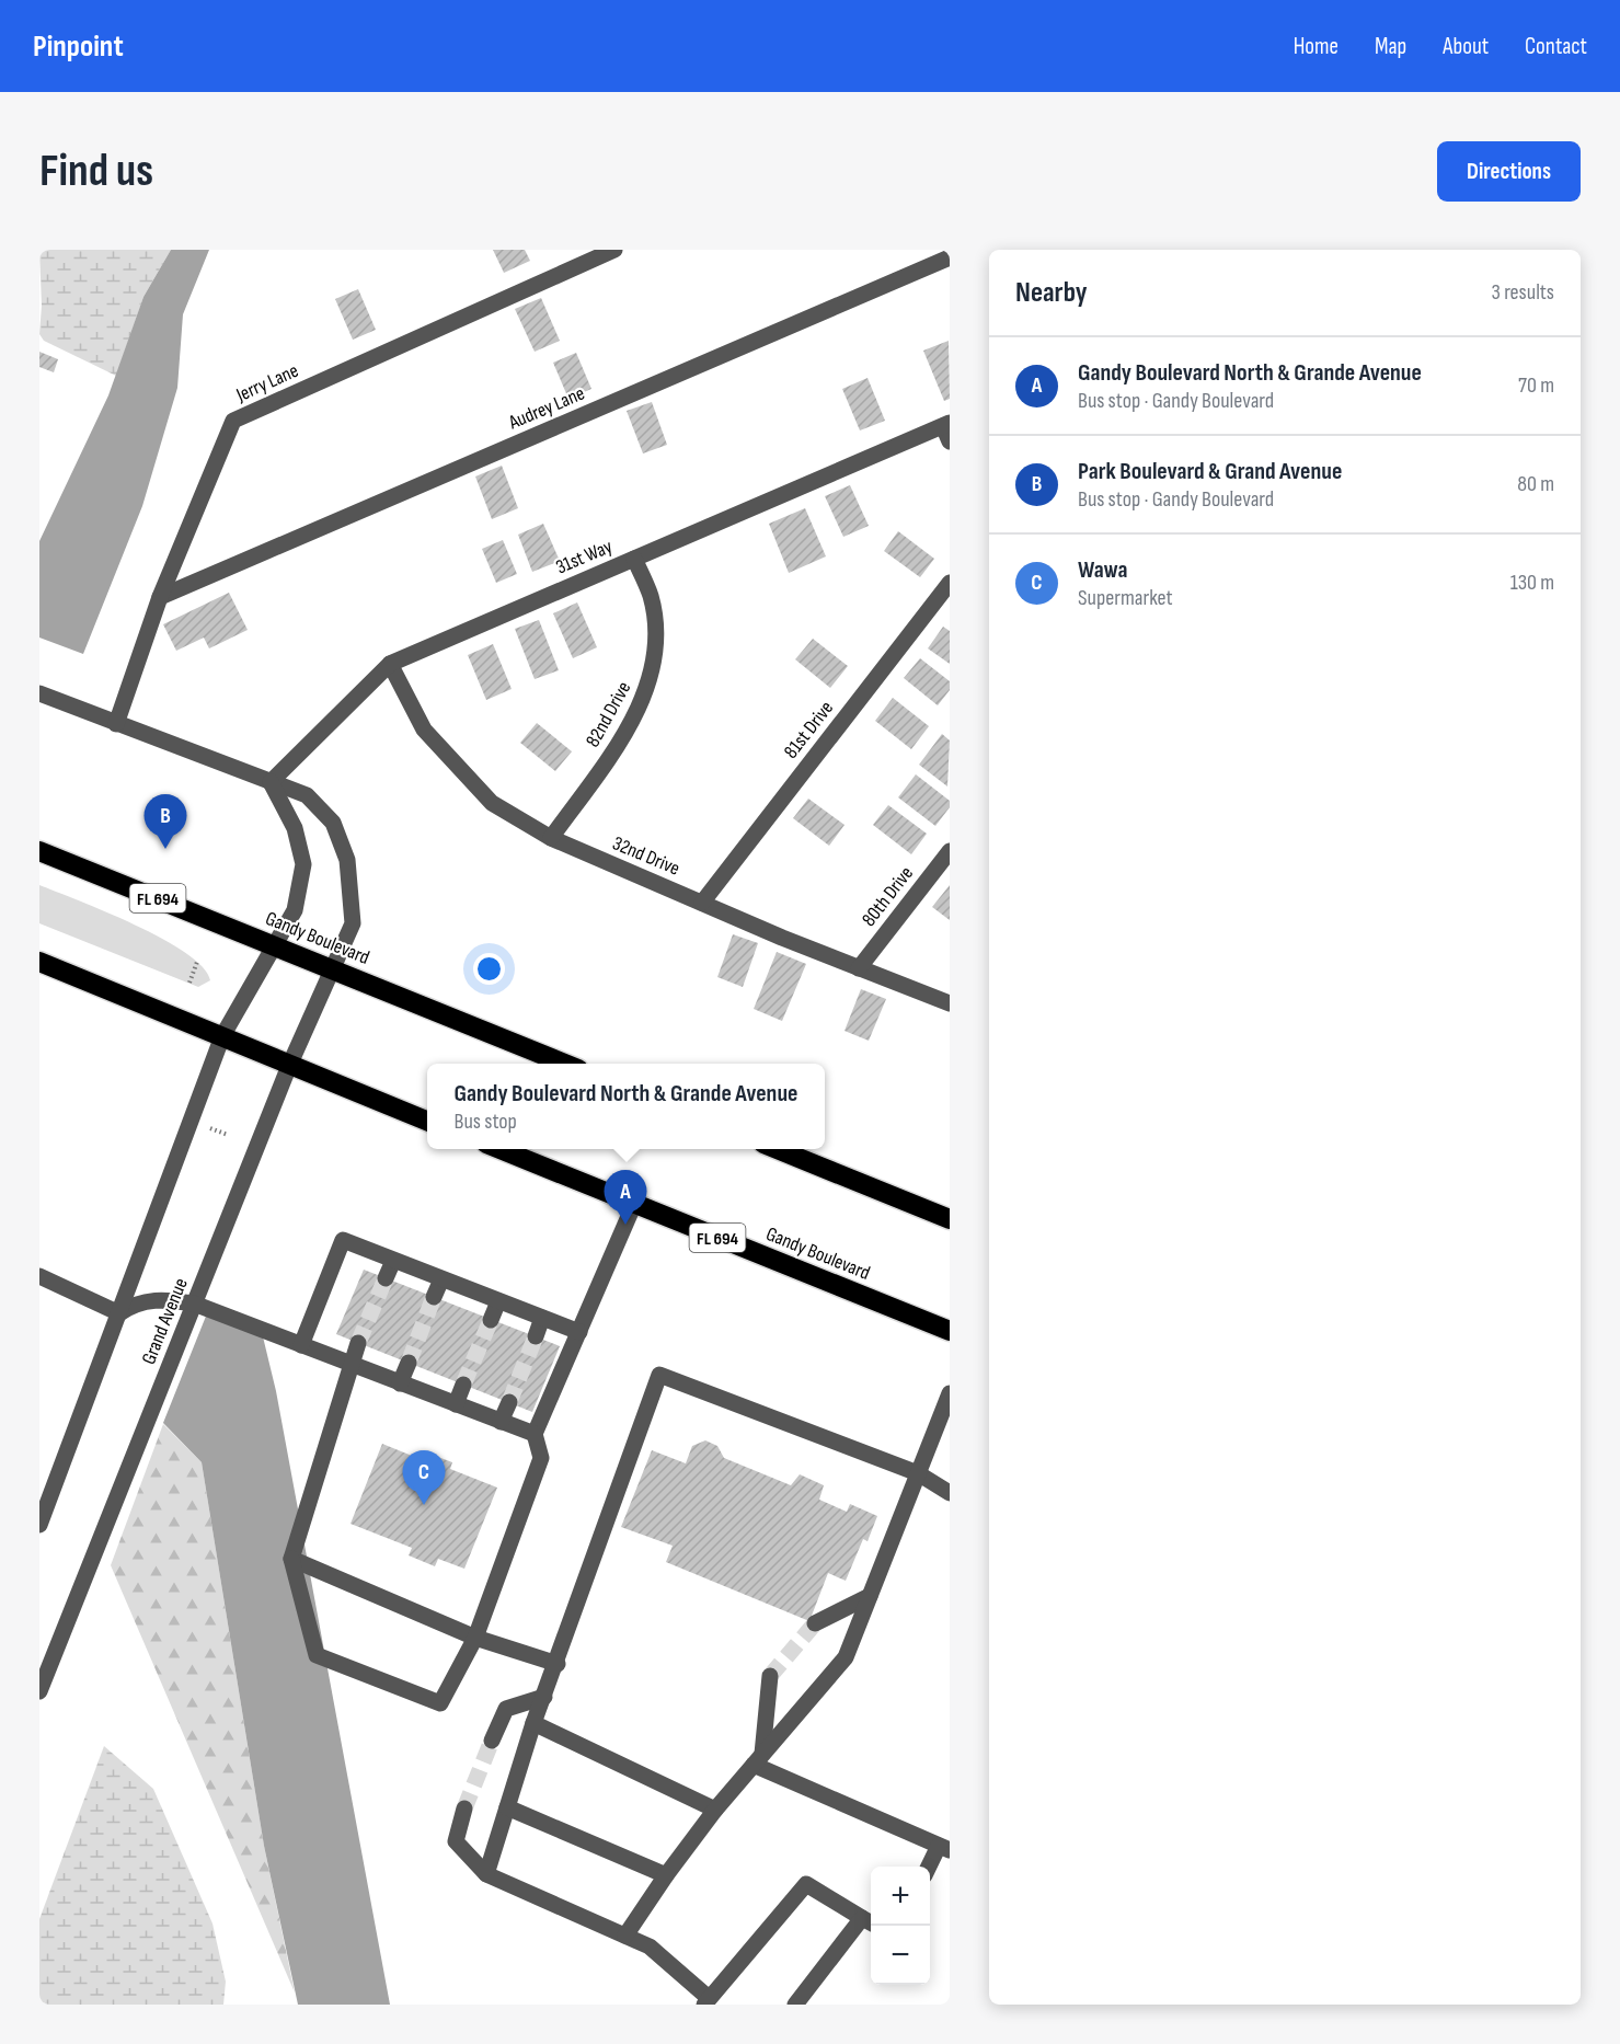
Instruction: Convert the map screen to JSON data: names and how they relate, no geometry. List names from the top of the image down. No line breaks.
{"streets":{"highway":["FL 694","Gandy Boulevard"],"street":["Jerry Lane","Audrey Lane","31st Way","82nd Drive","81st Drive","32nd Drive","80th Drive","Grand Avenue"]},"crossings":[["Jerry Lane","Audrey Lane"],["Jerry Lane","Grand Avenue"],["31st Way","82nd Drive"],["31st Way","32nd Drive"],["31st Way","Grand Avenue"],["82nd Drive","32nd Drive"],["81st Drive","32nd Drive"],["32nd Drive","80th Drive"],["Gandy Boulevard","Grand Avenue"]],"page":{"header":"Pinpoint","nav":["Home","Map","About","Contact"],"buttons":"Directions","title":"Find us","heading":["Nearby","3 results"],"list":[{"mark":"A","name":"Gandy Boulevard North & Grande Avenue","note":"Bus stop · Gandy Boulevard","value":"70 m"},{"mark":"B","name":"Park Boulevard & Grand Avenue","note":"Bus stop · Gandy Boulevard","value":"80 m"},{"mark":"C","name":"Wawa","note":"Supermarket","value":"130 m"}],"pins":["B","A","C"],"popup":["Gandy Boulevard North & Grande Avenue","Bus stop"],"map_buttons":["+","−"]}}
